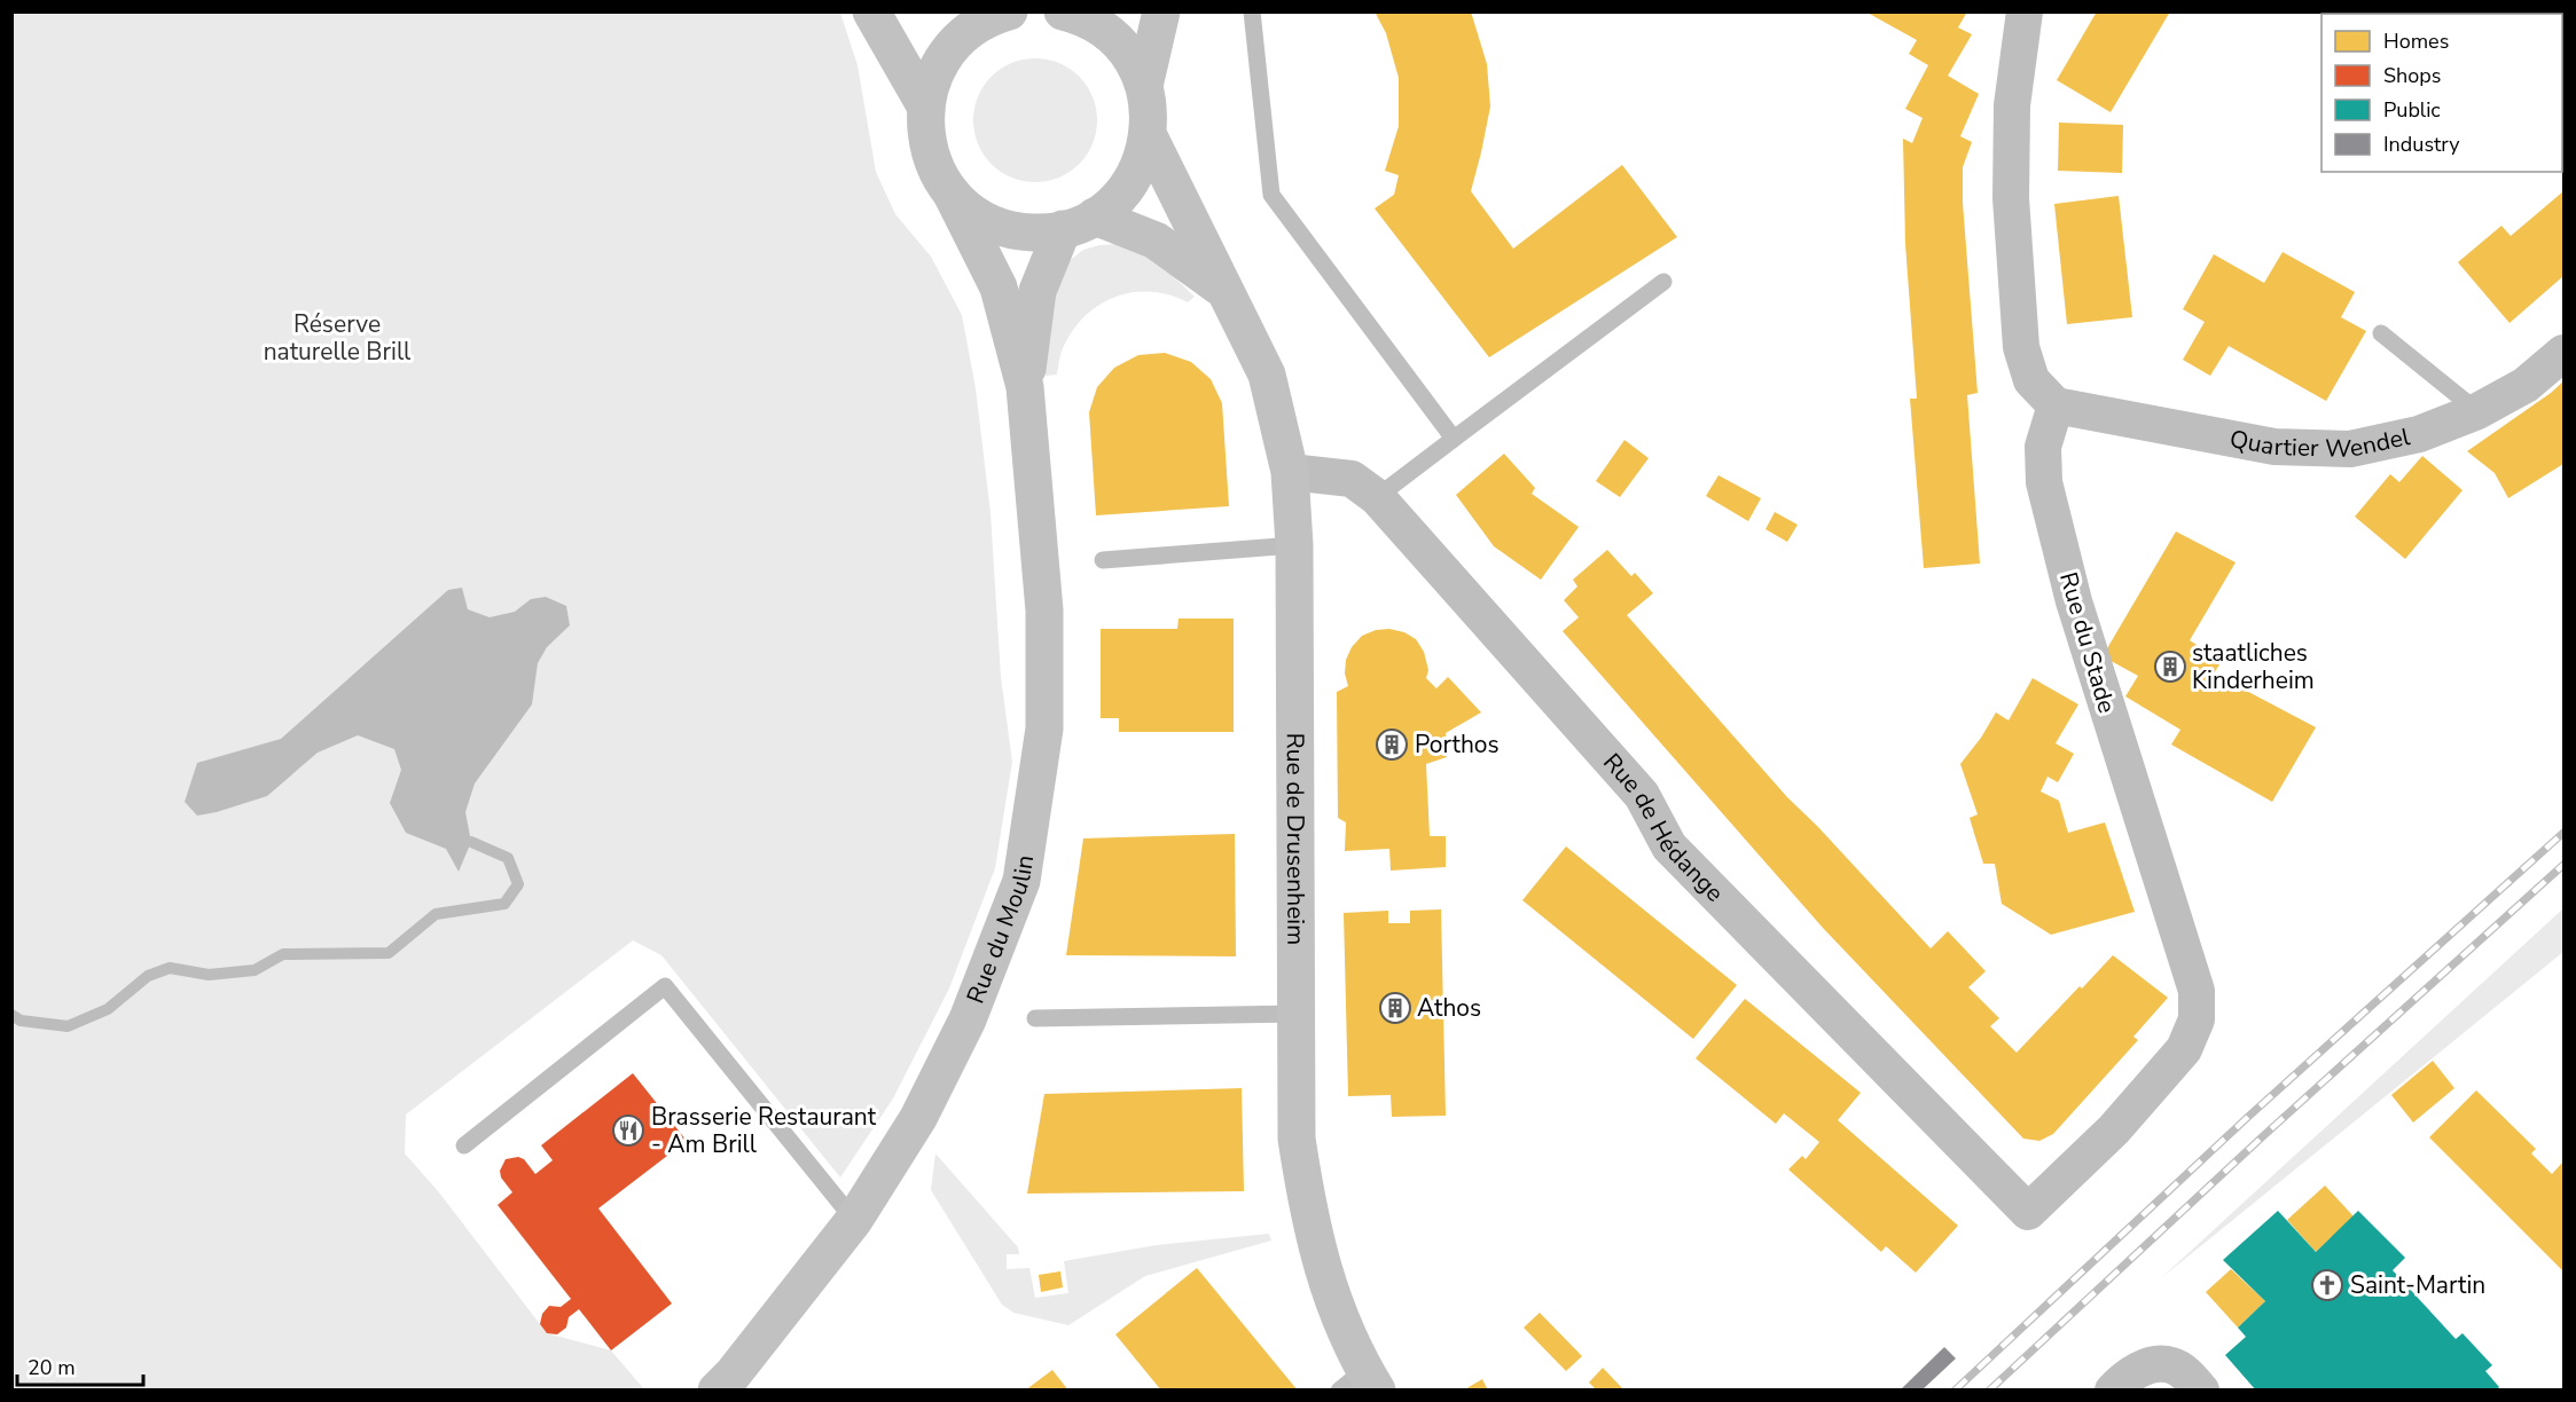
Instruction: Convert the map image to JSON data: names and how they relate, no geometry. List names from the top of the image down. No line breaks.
{"streets":{"main road":["Rue de Drusenheim","Rue du Moulin"],"street":["Quartier Wendel","Rue du Stade","Rue de Hédange"]},"crossings":[["Quartier Wendel","Rue du Stade"],["Rue du Stade","Rue de Hédange"],["Rue de Hédange","Rue de Drusenheim"]],"parks":["Réserve naturelle Brill"],"places":{"building":["staatliches Kinderheim","Porthos","Athos"],"restaurant":["Brasserie Restaurant - Am Brill"],"church":["Saint-Martin"]},"legend":["Homes","Shops","Public","Industry"],"scale_bar":"20 m"}
